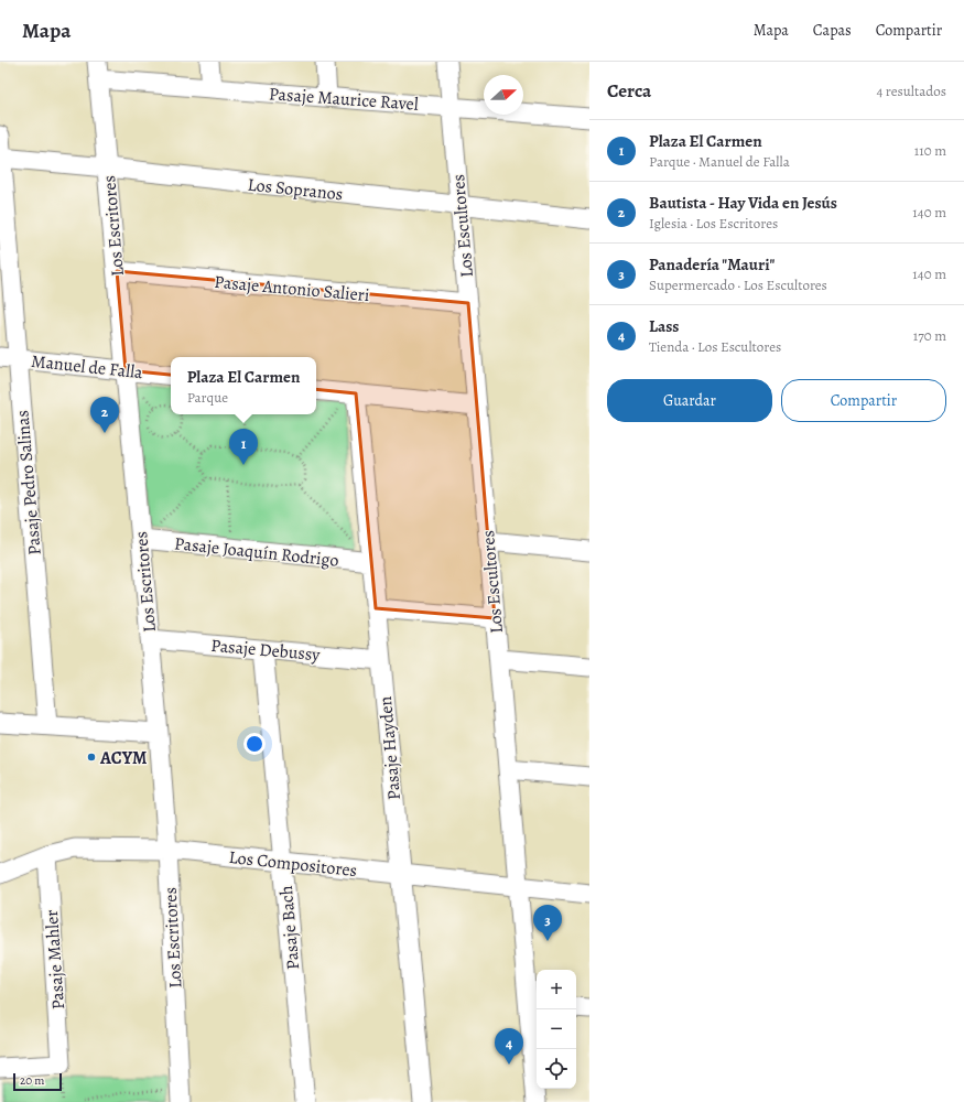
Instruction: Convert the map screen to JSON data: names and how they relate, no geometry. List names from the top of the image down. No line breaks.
{"streets":{"street":["Pasaje Maurice Ravel","Los Sopranos","Los Escritores","Los Escultores","Pasaje Antonio Salieri","Manuel de Falla","Pasaje Pedro Salinas","Pasaje Joaquín Rodrigo","Pasaje Debussy","Pasaje Hayden","Los Compositores","Pasaje Bach","Pasaje Mahler"]},"crossings":[["Pasaje Maurice Ravel","Los Escritores"],["Pasaje Maurice Ravel","Los Escultores"],["Los Sopranos","Los Escritores"],["Los Sopranos","Los Escultores"],["Los Sopranos","Pasaje Pedro Salinas"],["Los Escritores","Pasaje Antonio Salieri"],["Los Escritores","Manuel de Falla"],["Los Escritores","Pasaje Joaquín Rodrigo"],["Los Escritores","Pasaje Debussy"],["Los Escritores","Los Compositores"],["Los Escultores","Pasaje Antonio Salieri"],["Los Escultores","Los Compositores"],["Manuel de Falla","Pasaje Pedro Salinas"],["Pasaje Joaquín Rodrigo","Pasaje Hayden"],["Pasaje Debussy","Pasaje Hayden"],["Pasaje Debussy","Pasaje Bach"],["Pasaje Hayden","Los Compositores"],["Los Compositores","Pasaje Bach"],["Los Compositores","Pasaje Mahler"]],"places":["ACYM"],"scale_bar":"20 m","north":"right","page":{"header":"Mapa","nav":["Mapa","Capas","Compartir"],"heading":["Cerca","4 resultados"],"list":[{"mark":"1","name":"Plaza El Carmen","note":"Parque · Manuel de Falla","value":"110 m"},{"mark":"2","name":"Bautista - Hay Vida en Jesús","note":"Iglesia · Los Escritores","value":"140 m"},{"mark":"3","name":"Panadería \"Mauri\"","note":"Supermercado · Los Escultores","value":"140 m"},{"mark":"4","name":"Lass","note":"Tienda · Los Escultores","value":"170 m"}],"popup":["Plaza El Carmen","Parque"],"buttons":["Guardar","Compartir"],"pins":["2","1","3","4"],"map_buttons":["+","−"],"scale":"20 m"}}
